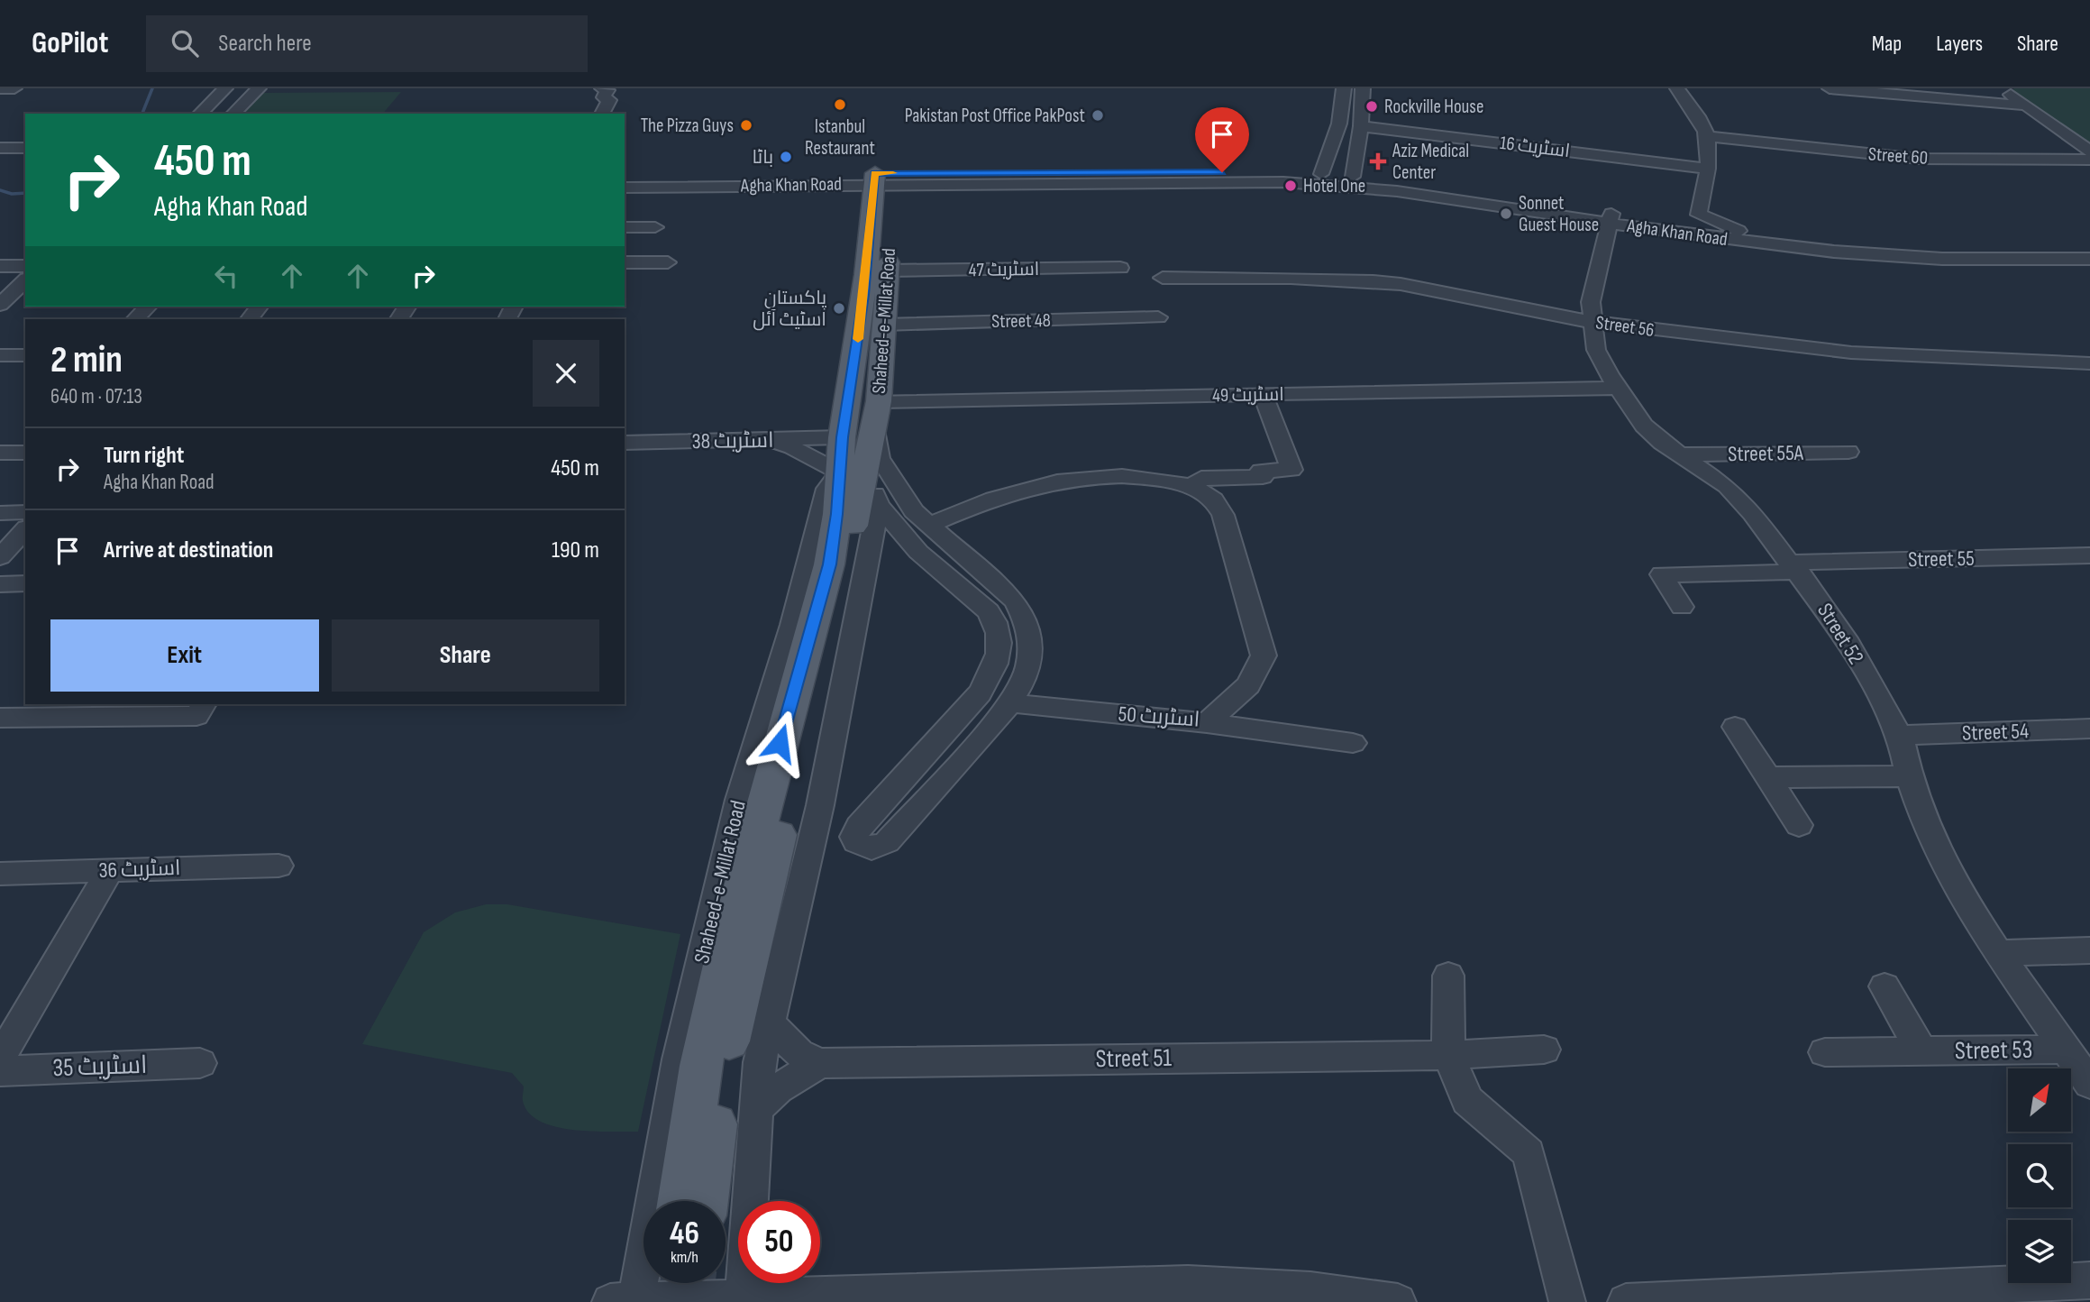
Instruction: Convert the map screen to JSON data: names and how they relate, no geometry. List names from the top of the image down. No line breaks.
{"streets":{"main road":["Shaheed-e-Millat Road"],"street":["اسٹریٹ 16","Street 60","Agha Khan Road","اسٹریٹ 47","Street 48","Street 56","اسٹریٹ 49","اسٹریٹ 38","Street 55A","Street 55","Street 52","اسٹریٹ 50","Street 54","اسٹریٹ 36","Street 53","Street 51","اسٹریٹ 35"]},"crossings":[["Agha Khan Road","Shaheed-e-Millat Road"],["Agha Khan Road","Street 52"],["اسٹریٹ 47","Shaheed-e-Millat Road"],["Shaheed-e-Millat Road","Street 48"],["Shaheed-e-Millat Road","اسٹریٹ 49"],["Shaheed-e-Millat Road","اسٹریٹ 38"],["Street 56","Street 52"],["اسٹریٹ 49","Street 52"],["Street 55A","Street 52"],["Street 55","Street 52"],["Street 52","Street 54"],["Street 52","Street 53"]],"places":{"other":["Istanbul Restaurant","Rockville House","Pakistan Post Office PakPost","The Pizza Guys","باٹا","Hotel One","Sonnet Guest House","پاکستان اسٹیٹ آئل"],"health":["Aziz Medical Center"]},"north":"top right","page":{"header":"GoPilot","search":"Search here","nav":["Map","Layers","Share"],"turn":["450 m","Agha Khan Road"],"heading":["2 min","640 m · 07:13"],"list":[{"name":"Turn right","note":"Agha Khan Road","value":"450 m"},{"name":"Arrive at destination","value":"190 m"}],"buttons":["Exit","Share"],"speed":"46 km/h","limit":"50"}}
